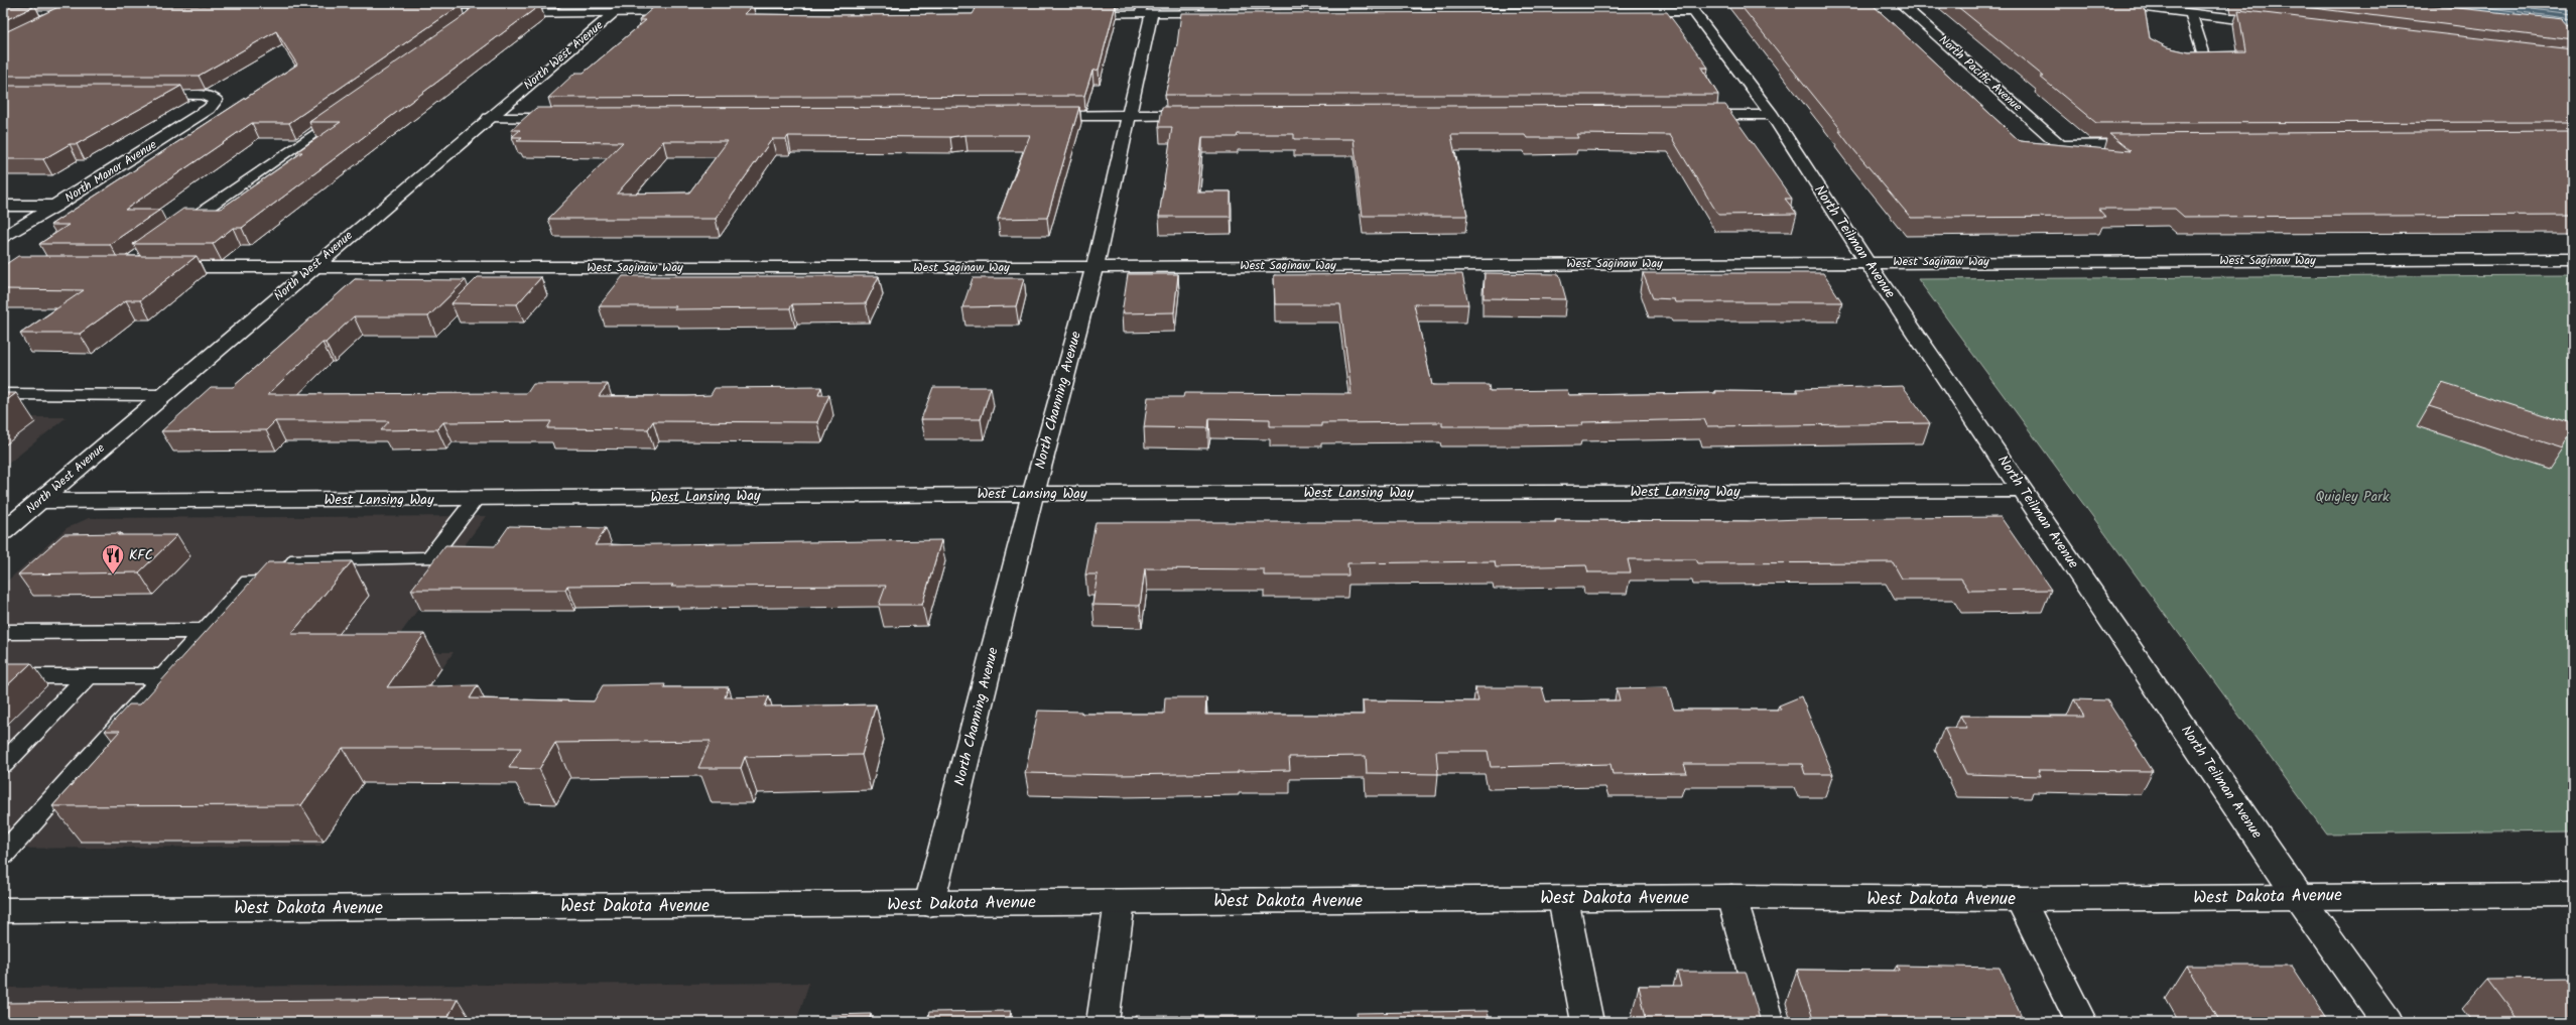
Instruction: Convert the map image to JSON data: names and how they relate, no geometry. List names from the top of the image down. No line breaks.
{"streets":{"street":["North West Avenue","North Pacific Avenue","North Manor Avenue","North Teilman Avenue","West Saginaw Way","North Channing Avenue","West Lansing Way","West Dakota Avenue"]},"crossings":[["North West Avenue","West Saginaw Way"],["North West Avenue","West Lansing Way"],["North Teilman Avenue","West Saginaw Way"],["North Teilman Avenue","West Lansing Way"],["North Teilman Avenue","West Dakota Avenue"],["West Saginaw Way","North Channing Avenue"],["North Channing Avenue","West Lansing Way"],["North Channing Avenue","West Dakota Avenue"]],"parks":["Quigley Park"],"places":{"restaurant":["KFC"]}}
